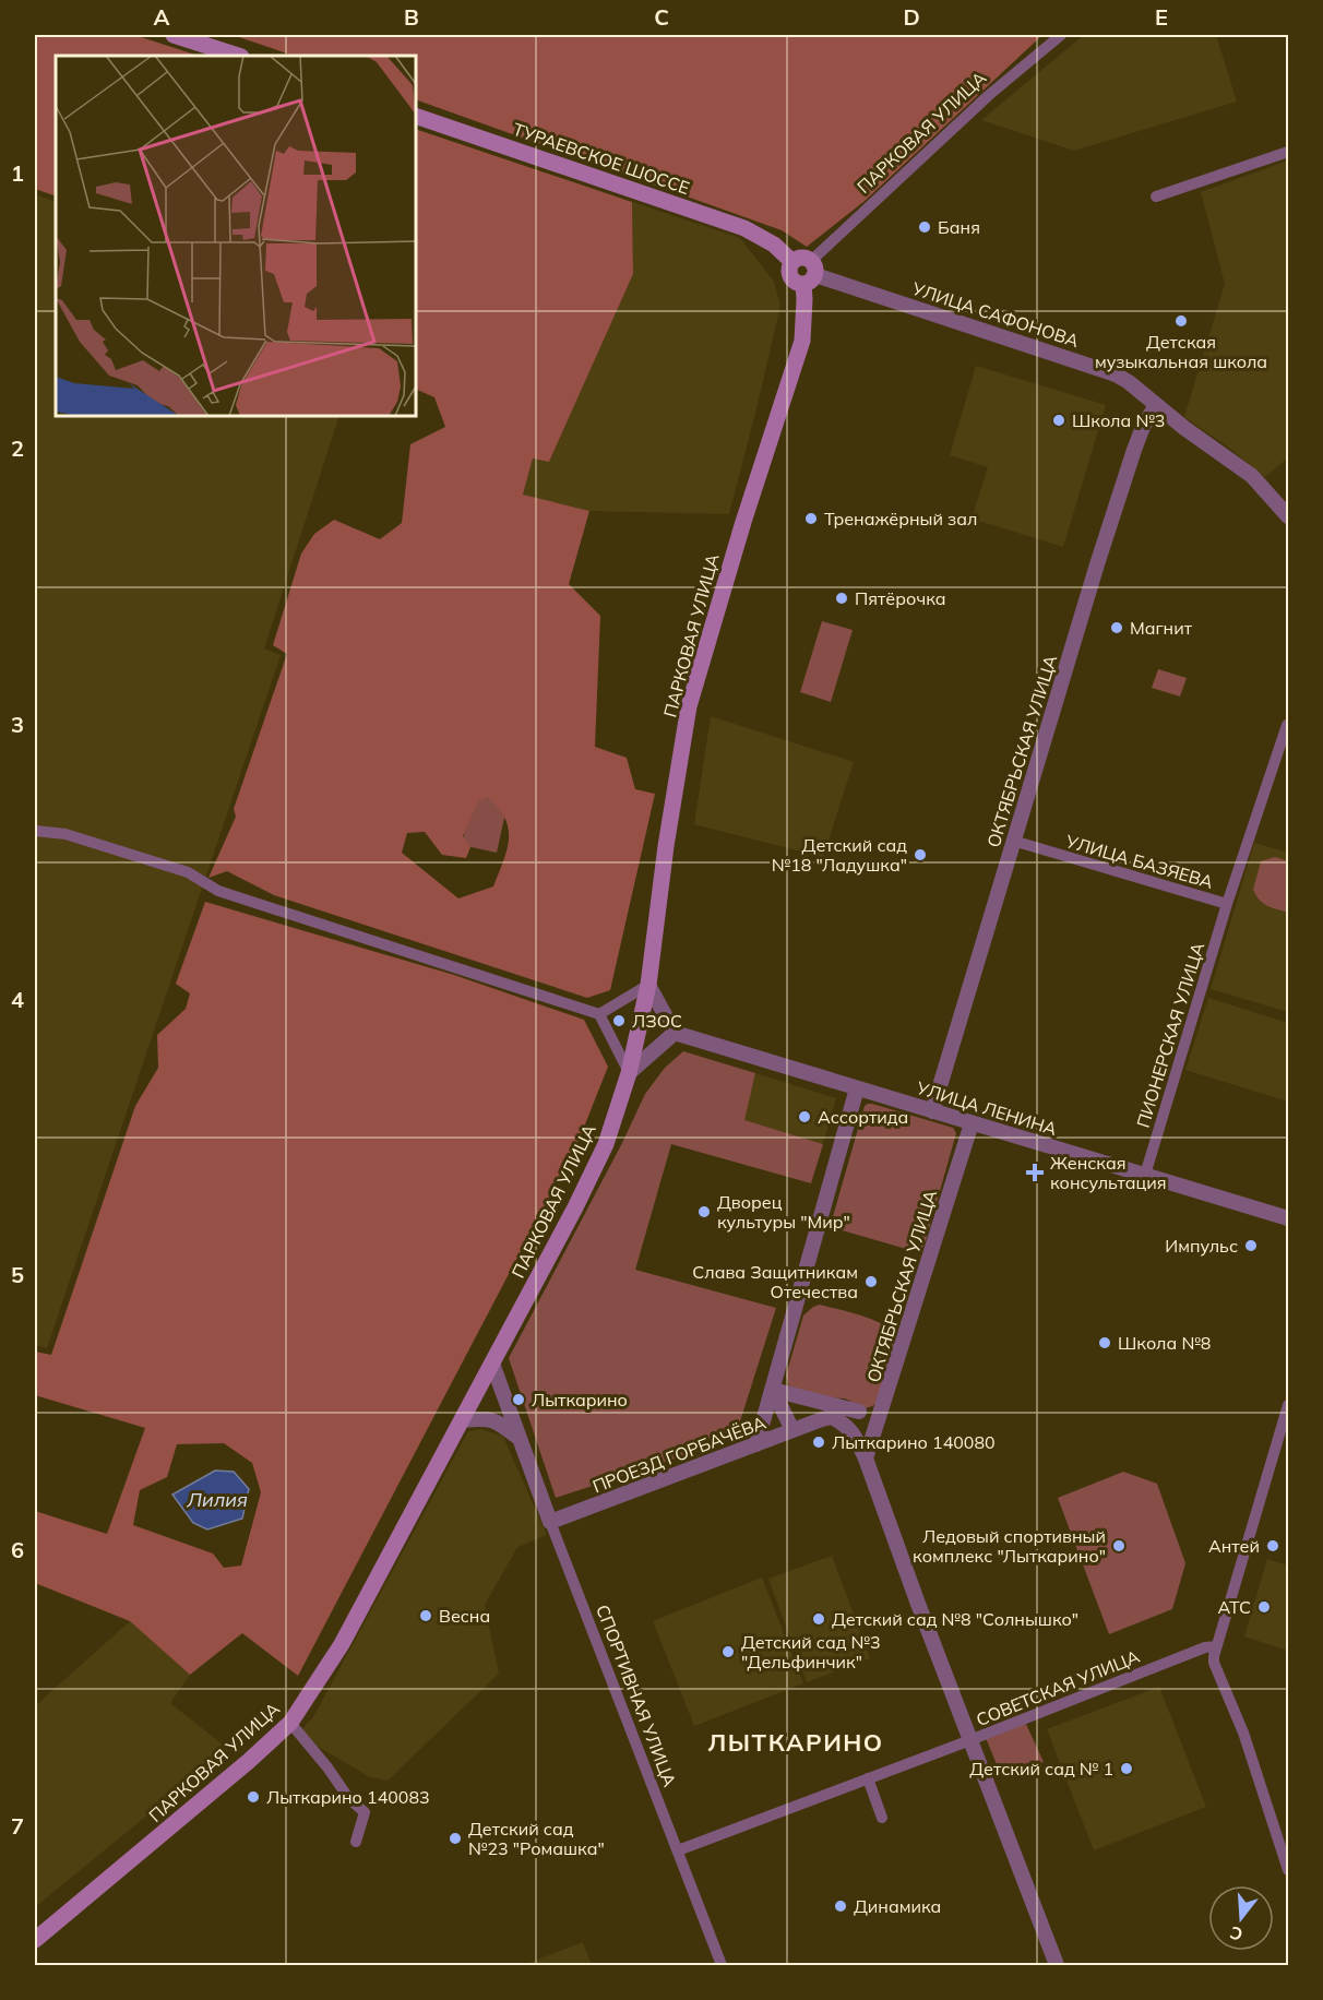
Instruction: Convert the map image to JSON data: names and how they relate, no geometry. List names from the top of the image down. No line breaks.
{"streets":{"main road":["ПАРКОВАЯ УЛИЦА","ТУРАЕВСКОЕ ШОССЕ"],"street":["УЛИЦА САФОНОВА","ОКТЯБРЬСКАЯ УЛИЦА","УЛИЦА БАЗЯЕВА","ПИОНЕРСКАЯ УЛИЦА","УЛИЦА ЛЕНИНА","ПРОЕЗД ГОРБАЧЁВА","СОВЕТСКАЯ УЛИЦА","СПОРТИВНАЯ УЛИЦА"]},"crossings":[["ПАРКОВАЯ УЛИЦА","УЛИЦА САФОНОВА"],["ПАРКОВАЯ УЛИЦА","СПОРТИВНАЯ УЛИЦА"],["УЛИЦА САФОНОВА","ОКТЯБРЬСКАЯ УЛИЦА"],["ОКТЯБРЬСКАЯ УЛИЦА","УЛИЦА БАЗЯЕВА"],["ОКТЯБРЬСКАЯ УЛИЦА","УЛИЦА ЛЕНИНА"],["ОКТЯБРЬСКАЯ УЛИЦА","ПРОЕЗД ГОРБАЧЁВА"],["УЛИЦА БАЗЯЕВА","ПИОНЕРСКАЯ УЛИЦА"],["ПИОНЕРСКАЯ УЛИЦА","УЛИЦА ЛЕНИНА"],["ПРОЕЗД ГОРБАЧЁВА","СПОРТИВНАЯ УЛИЦА"],["СОВЕТСКАЯ УЛИЦА","СПОРТИВНАЯ УЛИЦА"]],"districts":["ЛЫТКАРИНО"],"water":["Лилия"],"places":{"other":["Баня","Детская музыкальная школа","Школа №3","Тренажёрный зал","Пятёрочка","Магнит","Детский сад №18 \"Ладушка\"","ЛЗОС","Ассортида","Дворец культуры \"Мир\"","Импульс","Слава Защитникам Отечества","Школа №8","Лыткарино","Лыткарино 140080","Ледовый спортивный комплекс \"Лыткарино\"","Антей","АТС","Весна","Детский сад №8 \"Солнышко\"","Детский сад №3 \"Дельфинчик\"","Детский сад № 1","Лыткарино 140083","Детский сад №23 \"Ромашка\"","Динамика"],"health":["Женская консультация"]},"north":"bottom","grid":{"columns":["A","B","C","D","E"],"rows":["1","2","3","4","5","6","7"]}}
